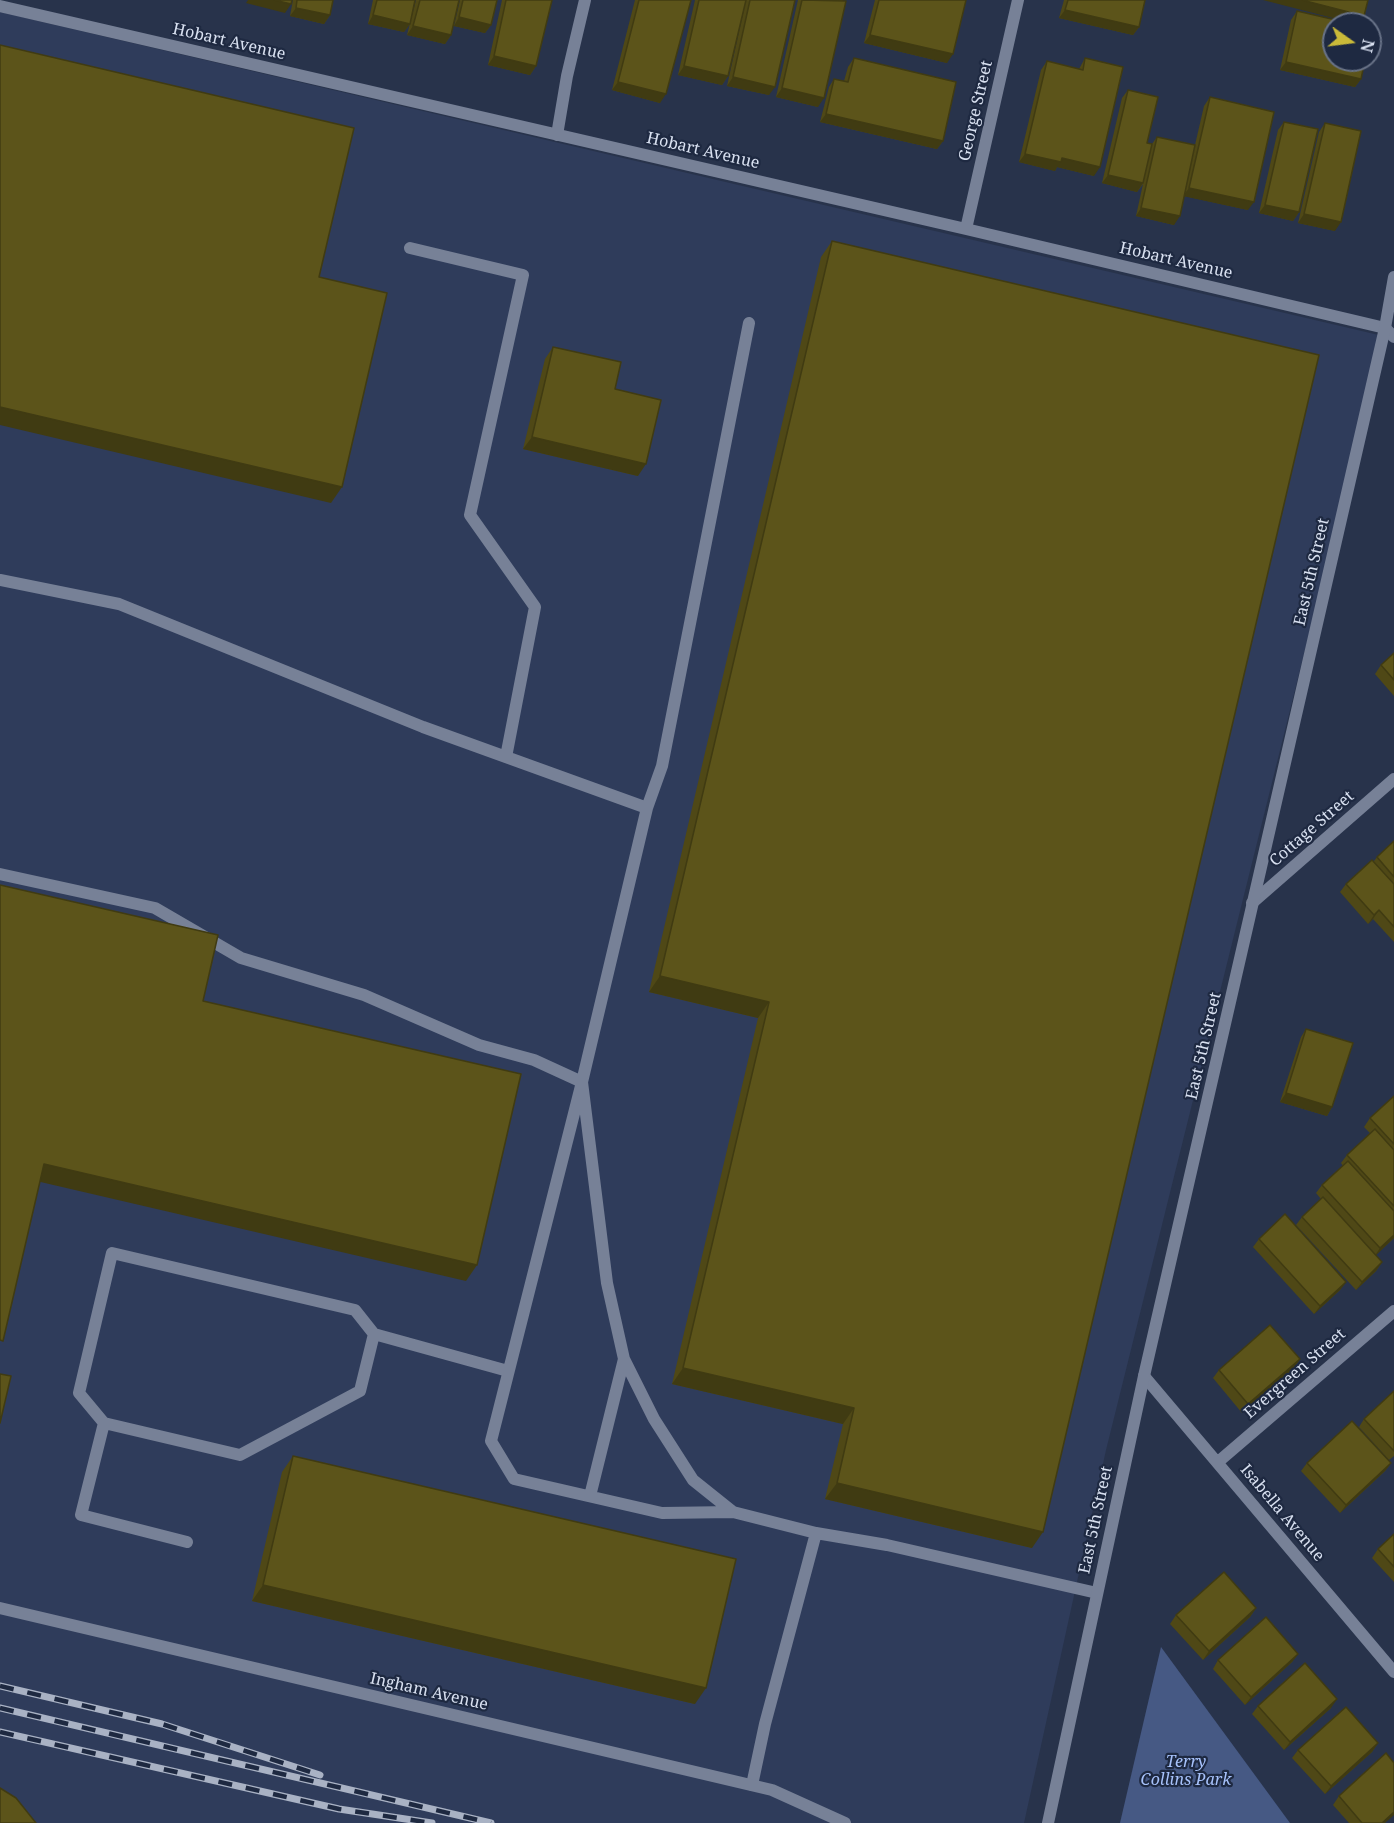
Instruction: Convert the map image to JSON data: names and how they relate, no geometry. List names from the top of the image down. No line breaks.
{"streets":{"street":["Hobart Avenue","George Street","East 5th Street","Cottage Street","Evergreen Street","Isabella Avenue","Ingham Avenue"]},"crossings":[["Hobart Avenue","George Street"],["Hobart Avenue","East 5th Street"],["East 5th Street","Cottage Street"],["East 5th Street","Isabella Avenue"],["Evergreen Street","Isabella Avenue"]],"parks":["Terry Collins Park"],"north":"right"}
